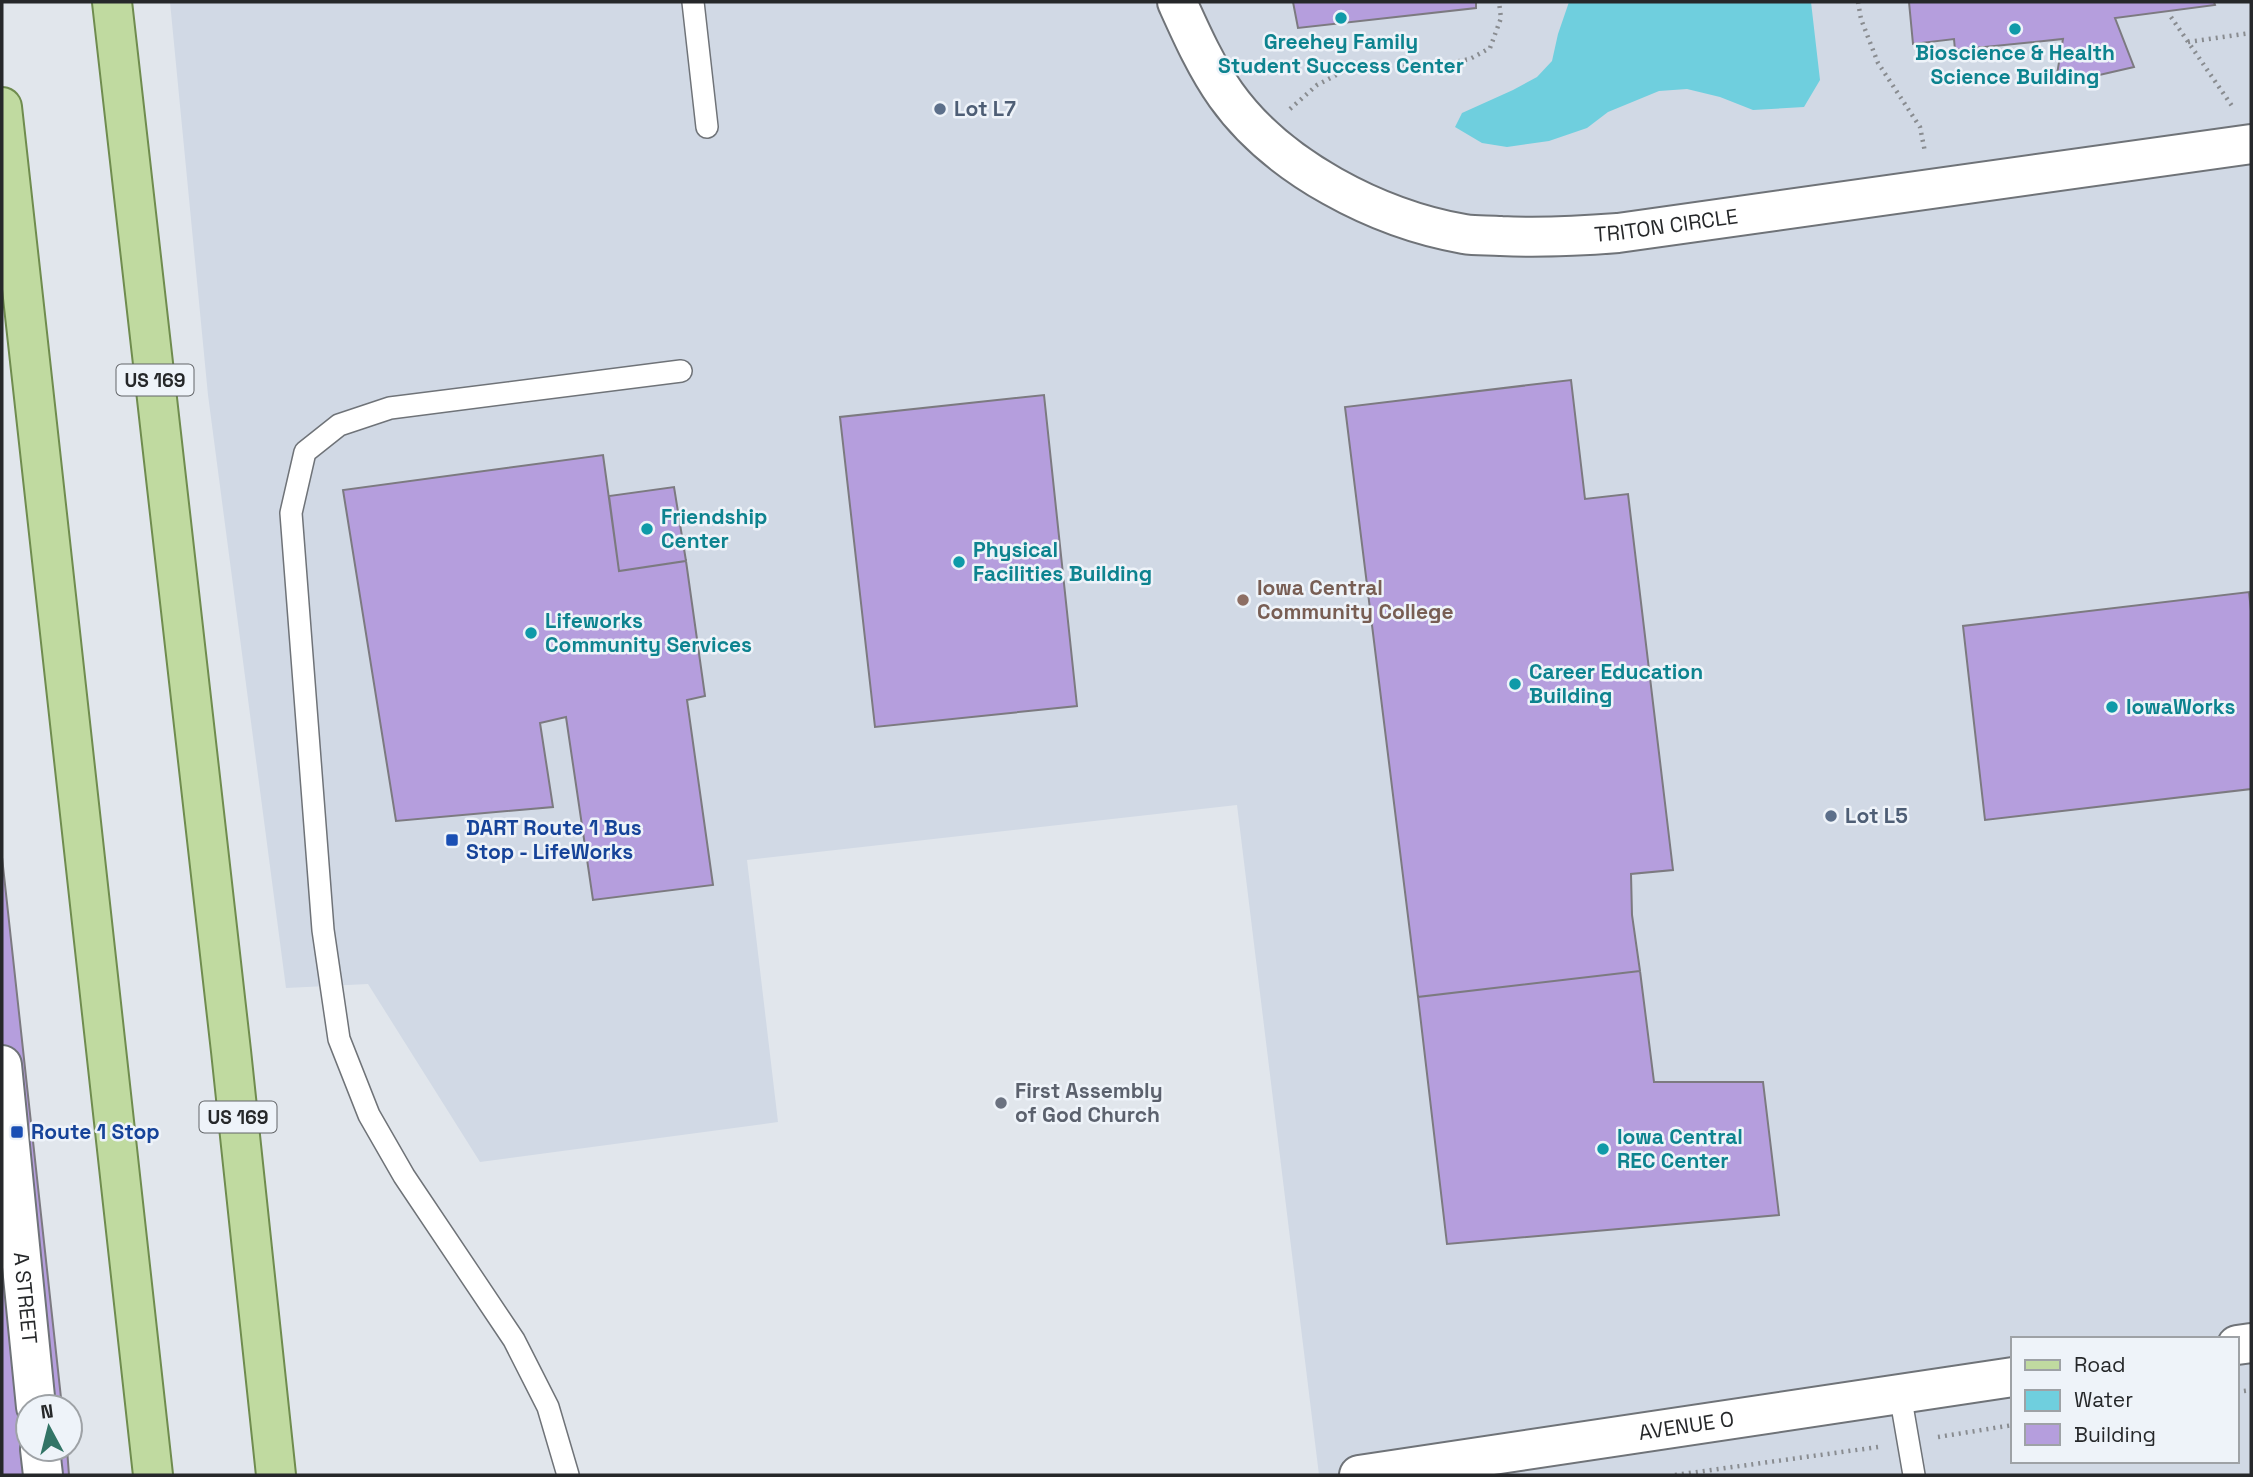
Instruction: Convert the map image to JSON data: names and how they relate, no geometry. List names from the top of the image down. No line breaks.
{"streets":{"main road":["US 169"],"street":["TRITON CIRCLE","A STREET","AVENUE O"]},"places":{"other":["Greehey Family Student Success Center","Bioscience & Health Science Building","Lot L7","Friendship Center","Physical Facilities Building","Iowa Central Community College","Lifeworks Community Services","Career Education Building","IowaWorks","Lot L5","First Assembly of God Church","Iowa Central REC Center"],"transit":["DART Route 1 Bus Stop - LifeWorks","Route 1 Stop"]},"legend":["Road","Water","Building"],"north":"top"}
